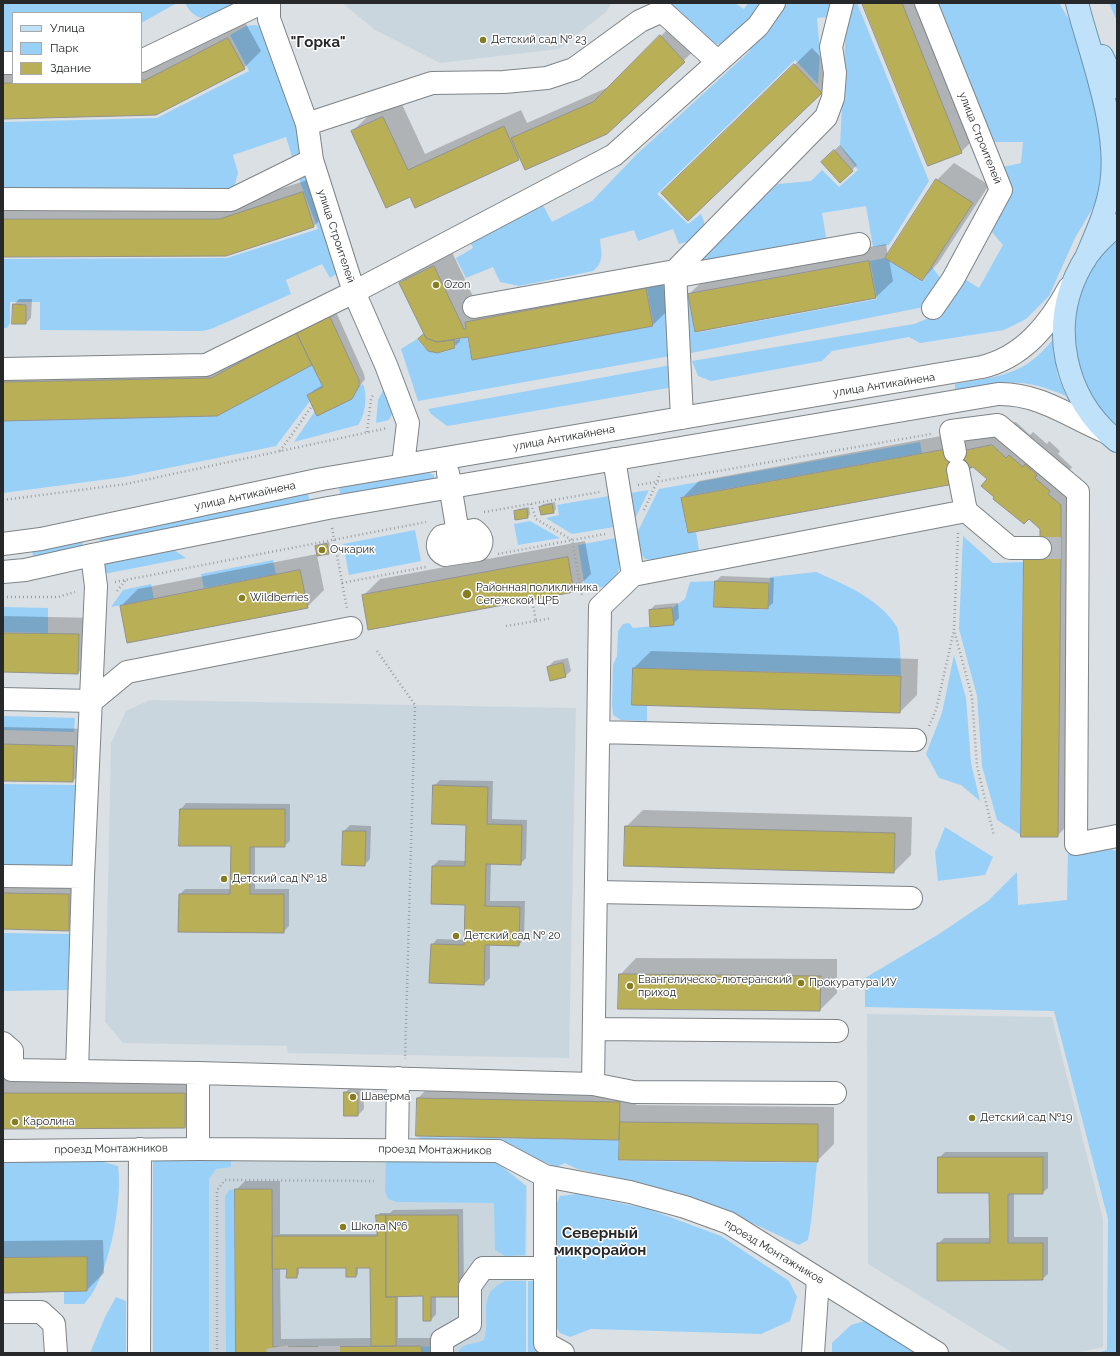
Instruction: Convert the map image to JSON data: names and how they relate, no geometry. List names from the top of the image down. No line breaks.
{"streets":{"street":["улица Строителей","улица Антикайнена","проезд Монтажников"]},"crossings":[["улица Строителей","улица Антикайнена"]],"districts":["\"Горка\"","Северный микрорайон"],"places":["Детский сад № 23","Ozon","Очкарик","Районная поликлиника Сегежской ЦРБ","Wildberries","Детский сад № 18","Детский сад № 20","Прокуратура ИУ","Евангелическо-лютеранский приход","Шаверма","Детский сад №19","Каролина","Школа №6"],"legend":["Улица","Парк","Здание"]}
